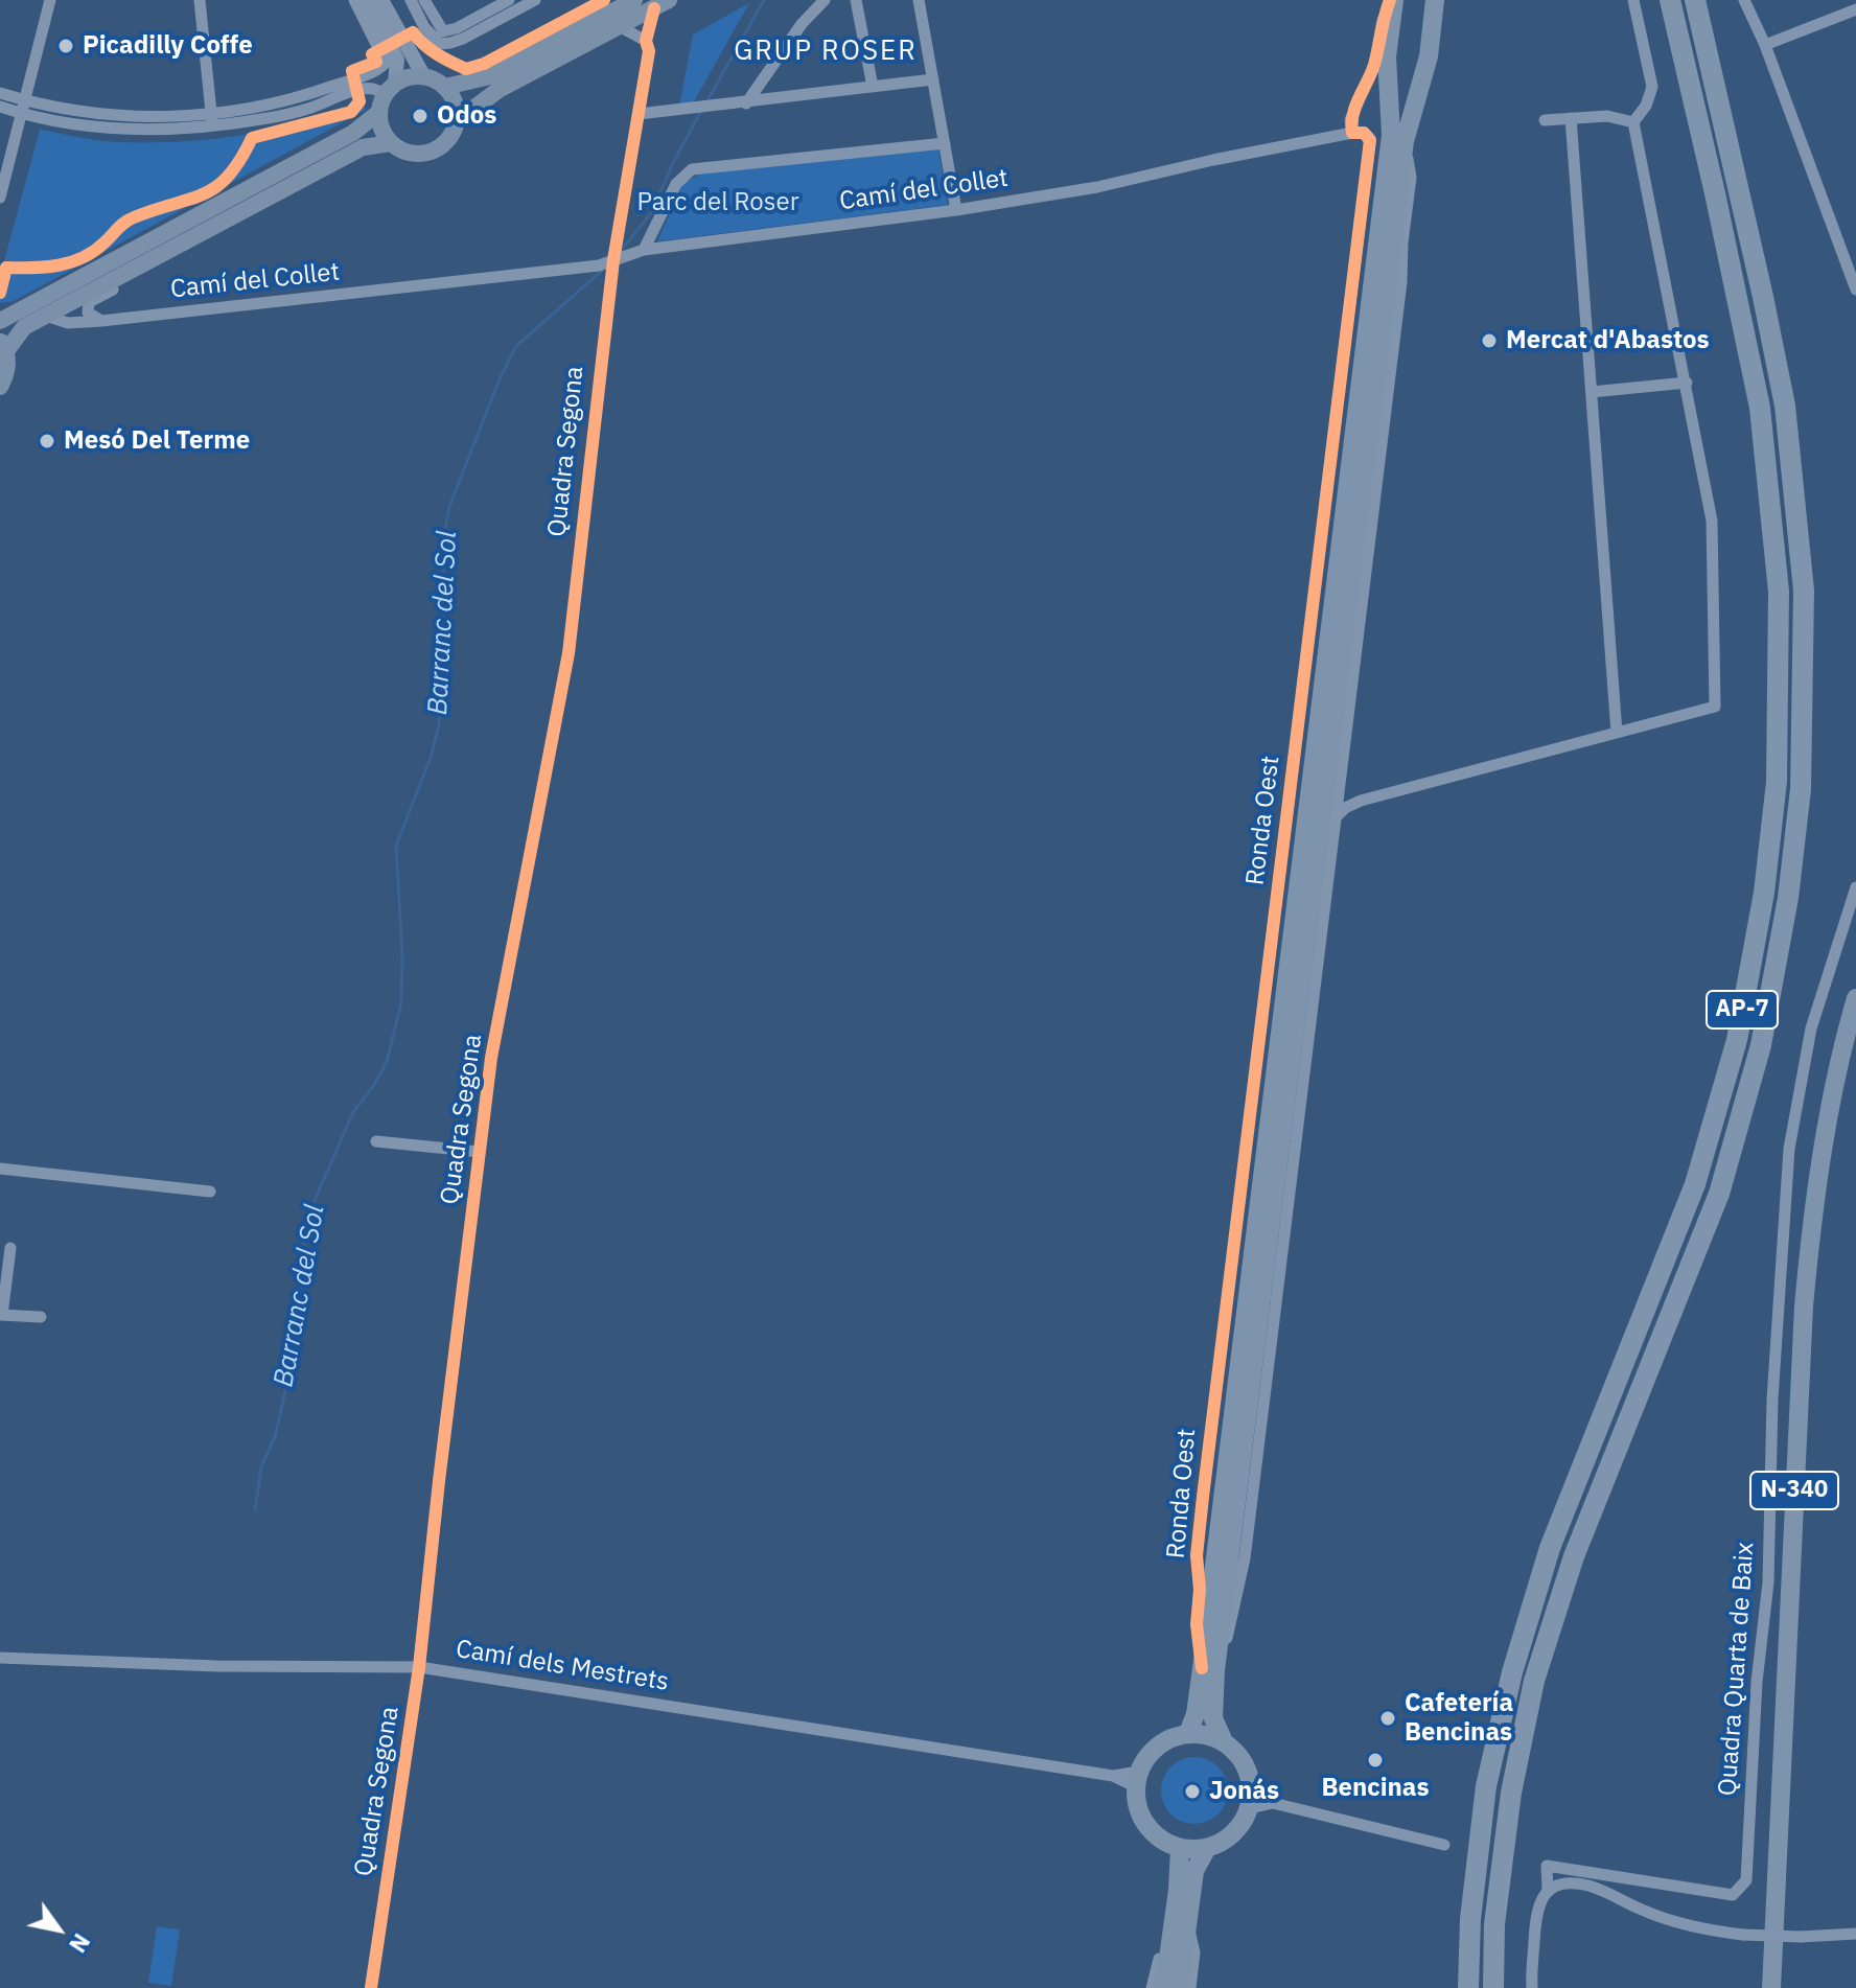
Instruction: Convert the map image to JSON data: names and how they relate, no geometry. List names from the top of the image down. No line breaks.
{"streets":{"highway":["AP-7","N-340"],"main road":["Ronda Oest"],"street":["Camí del Collet","Quadra Segona","Camí dels Mestrets","Quadra Quarta de Baix"]},"crossings":[["Camí del Collet","Quadra Segona"],["Camí del Collet","Ronda Oest"],["Quadra Segona","Camí dels Mestrets"],["Ronda Oest","Camí dels Mestrets"]],"districts":["GRUP ROSER"],"water":["Barranc del Sol"],"parks":["Parc del Roser"],"places":["Picadilly Coffe","Odos","Mercat d'Abastos","Mesó Del Terme","Cafetería Bencinas","Bencinas","Jonás"],"north":"bottom right"}
